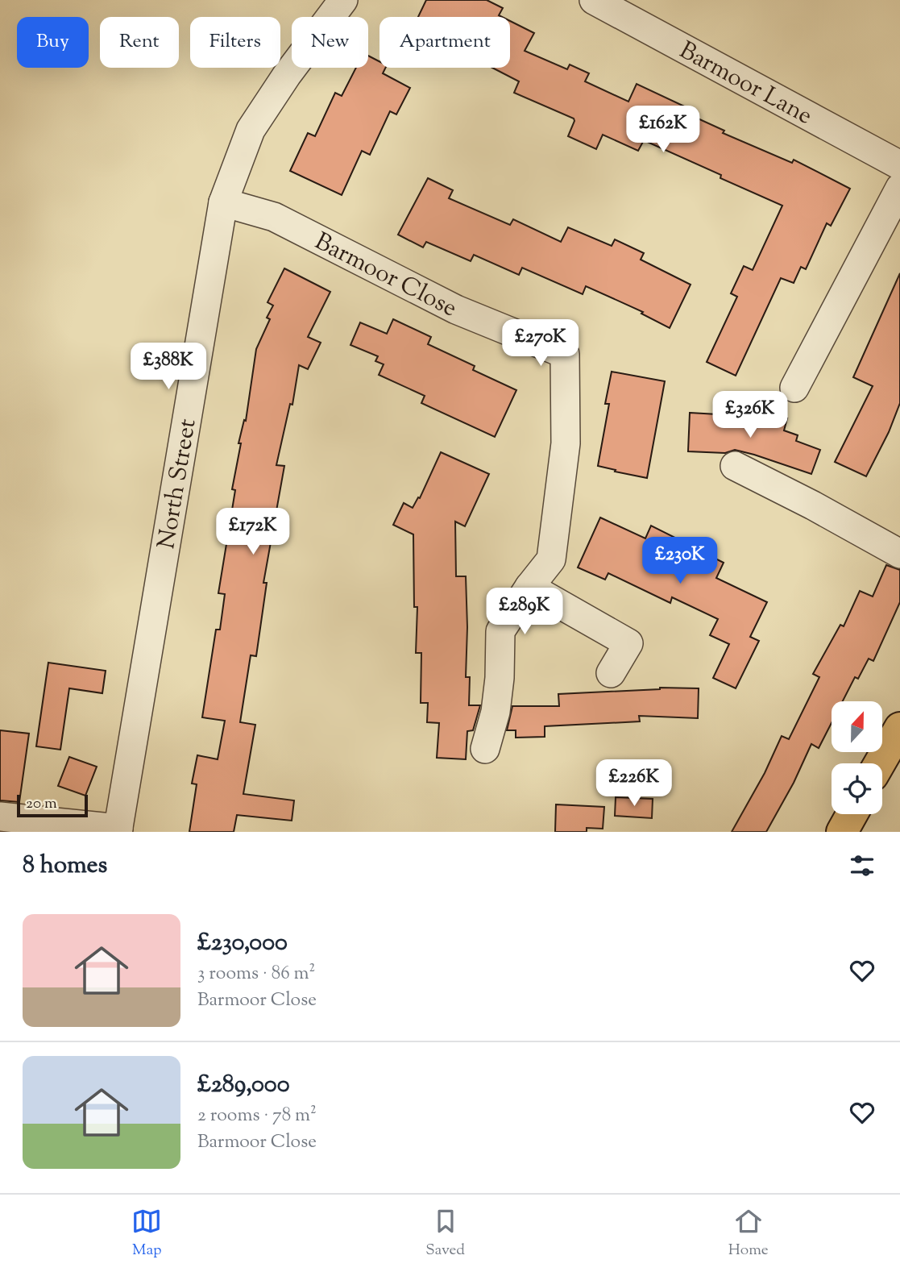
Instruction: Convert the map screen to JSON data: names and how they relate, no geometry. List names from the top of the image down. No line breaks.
{"streets":{"street":["Barmoor Lane","Barmoor Close","North Street"]},"crossings":[["Barmoor Close","North Street"]],"scale_bar":"20 m","north":"top","page":{"chip":["Buy","Rent","Filters","New","Apartment"],"price":["£162K","£270K","£388K","£326K","£172K","£230K","£289K","£226K"],"scale":"20 m","heading":"8 homes","list":[{"name":"£230,000","note":"3 rooms · 86 m² · Barmoor Close"},{"name":"£289,000","note":"2 rooms · 78 m² · Barmoor Close"}],"tabs":["Map","Saved","Home"]}}
